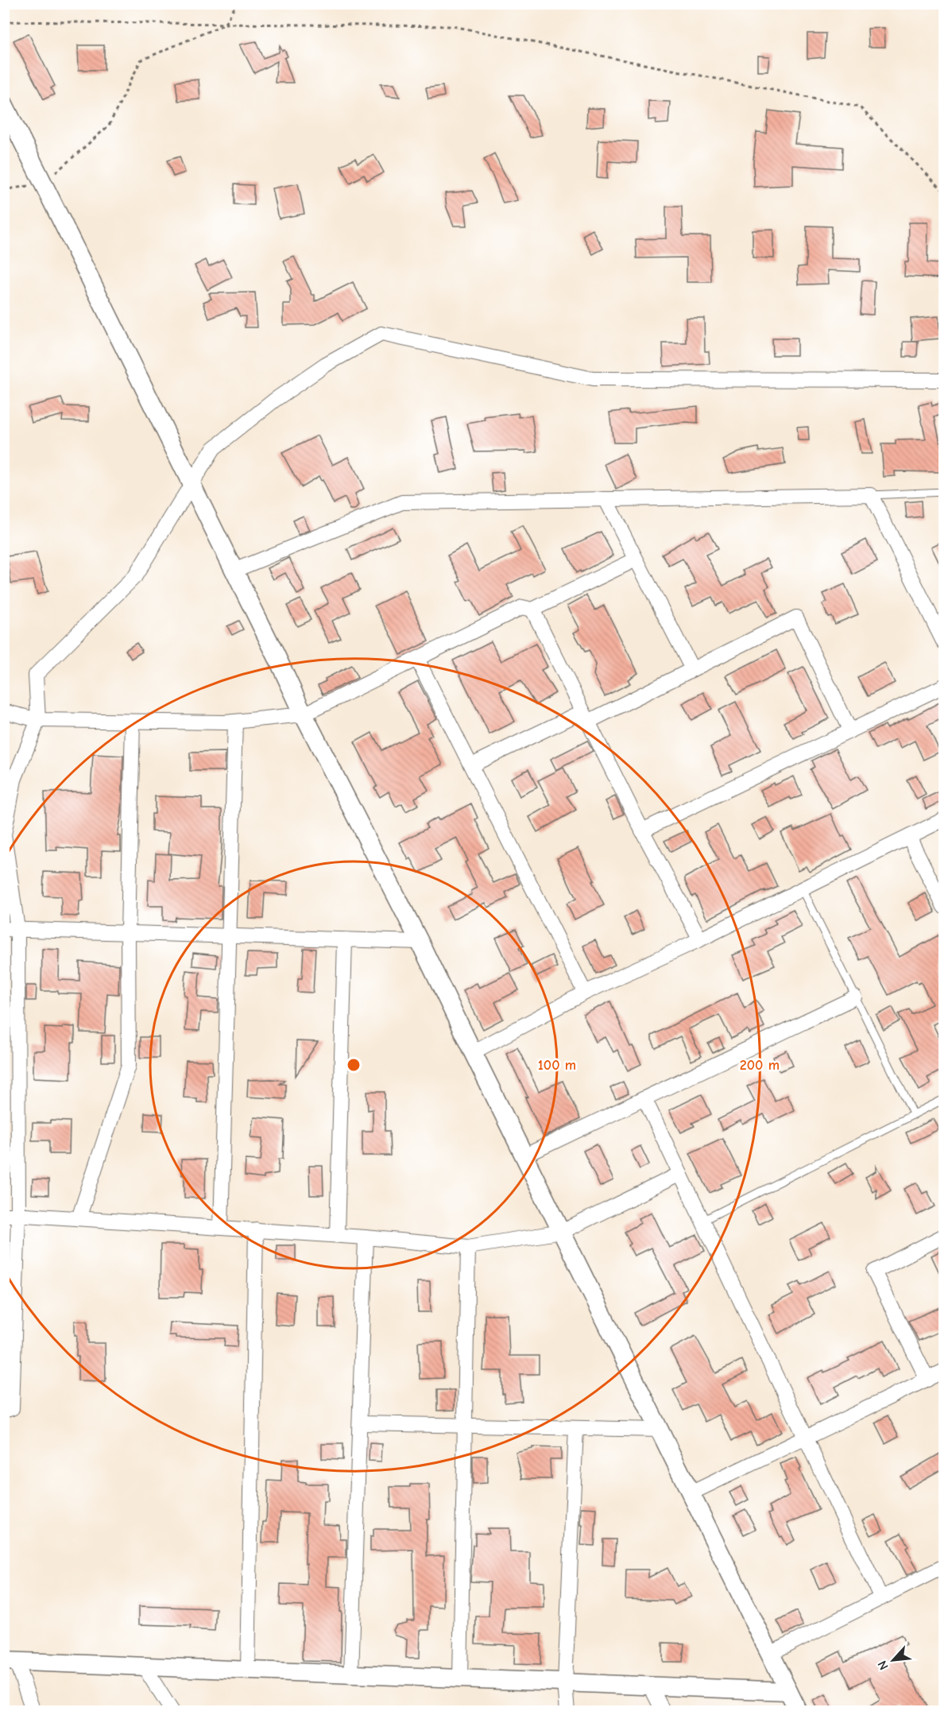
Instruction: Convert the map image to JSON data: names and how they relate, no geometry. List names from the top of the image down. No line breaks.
{"north":"bottom left","rings":["100 m","200 m"]}
